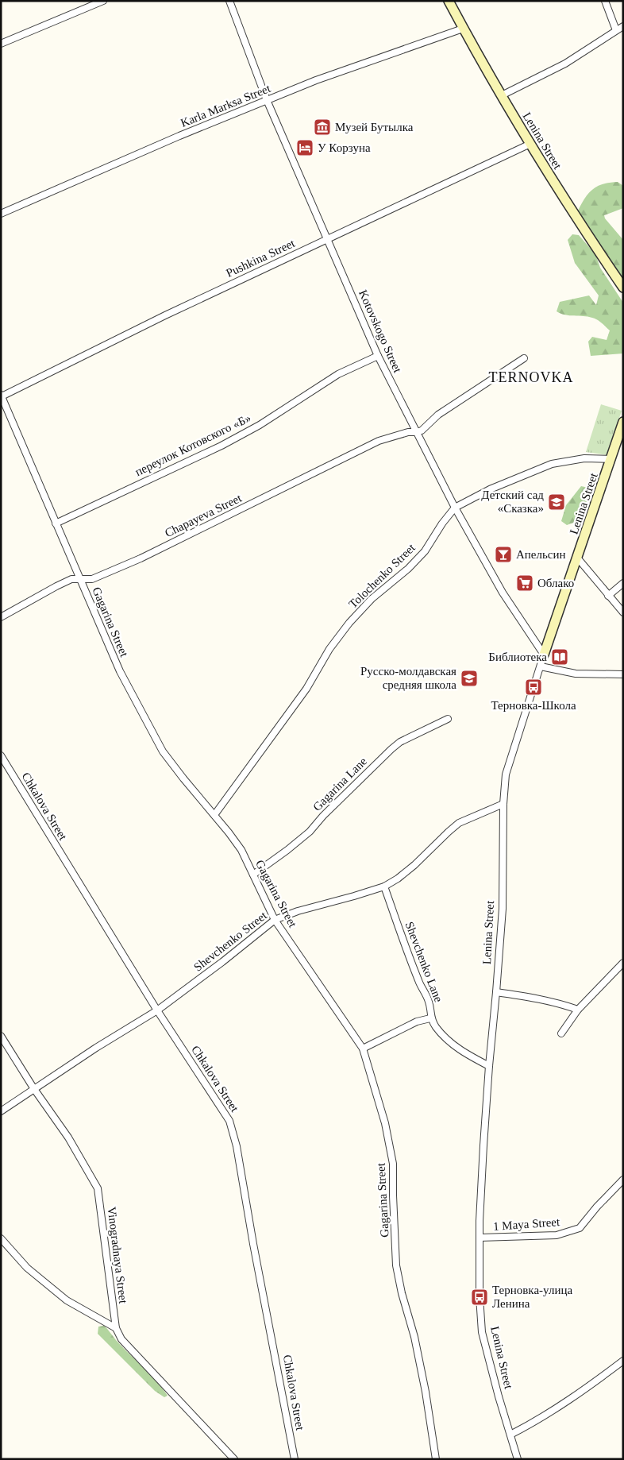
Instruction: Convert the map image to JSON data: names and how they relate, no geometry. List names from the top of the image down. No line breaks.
{"streets":{"street":["Karla Marksa Street","Lenina Street","Pushkina Street","Kotovskogo Street","переулок Котовского «Б»","Chapayeva Street","Tolochenko Street","Gagarina Street","Gagarina Lane","Chkalova Street","Shevchenko Street","Shevchenko Lane","1 Maya Street","Vinogradnaya Street"]},"crossings":[["Karla Marksa Street","Lenina Street"],["Karla Marksa Street","Kotovskogo Street"],["Lenina Street","Pushkina Street"],["Lenina Street","Kotovskogo Street"],["Lenina Street","Tolochenko Street"],["Lenina Street","Shevchenko Street"],["Lenina Street","Shevchenko Lane"],["Lenina Street","1 Maya Street"],["Pushkina Street","Kotovskogo Street"],["Pushkina Street","Gagarina Street"],["Kotovskogo Street","переулок Котовского «Б»"],["Kotovskogo Street","Chapayeva Street"],["Kotovskogo Street","Tolochenko Street"],["переулок Котовского «Б»","Gagarina Street"],["Chapayeva Street","Gagarina Street"],["Tolochenko Street","Gagarina Street"],["Gagarina Street","Gagarina Lane"],["Gagarina Street","Shevchenko Street"],["Chkalova Street","Shevchenko Street"],["Shevchenko Street","Shevchenko Lane"],["Shevchenko Street","Vinogradnaya Street"]],"districts":["TERNOVKA"],"places":{"museum":["Музей Бутылка"],"hotel":["У Корзуна"],"school or university":["Детский сад «Сказка»","Русско-молдавская средняя школа"],"bar":["Апельсин"],"supermarket":["Облако"],"library":["Библиотека"],"bus stop":["Терновка-Школа","Терновка-улица Ленина"]}}
